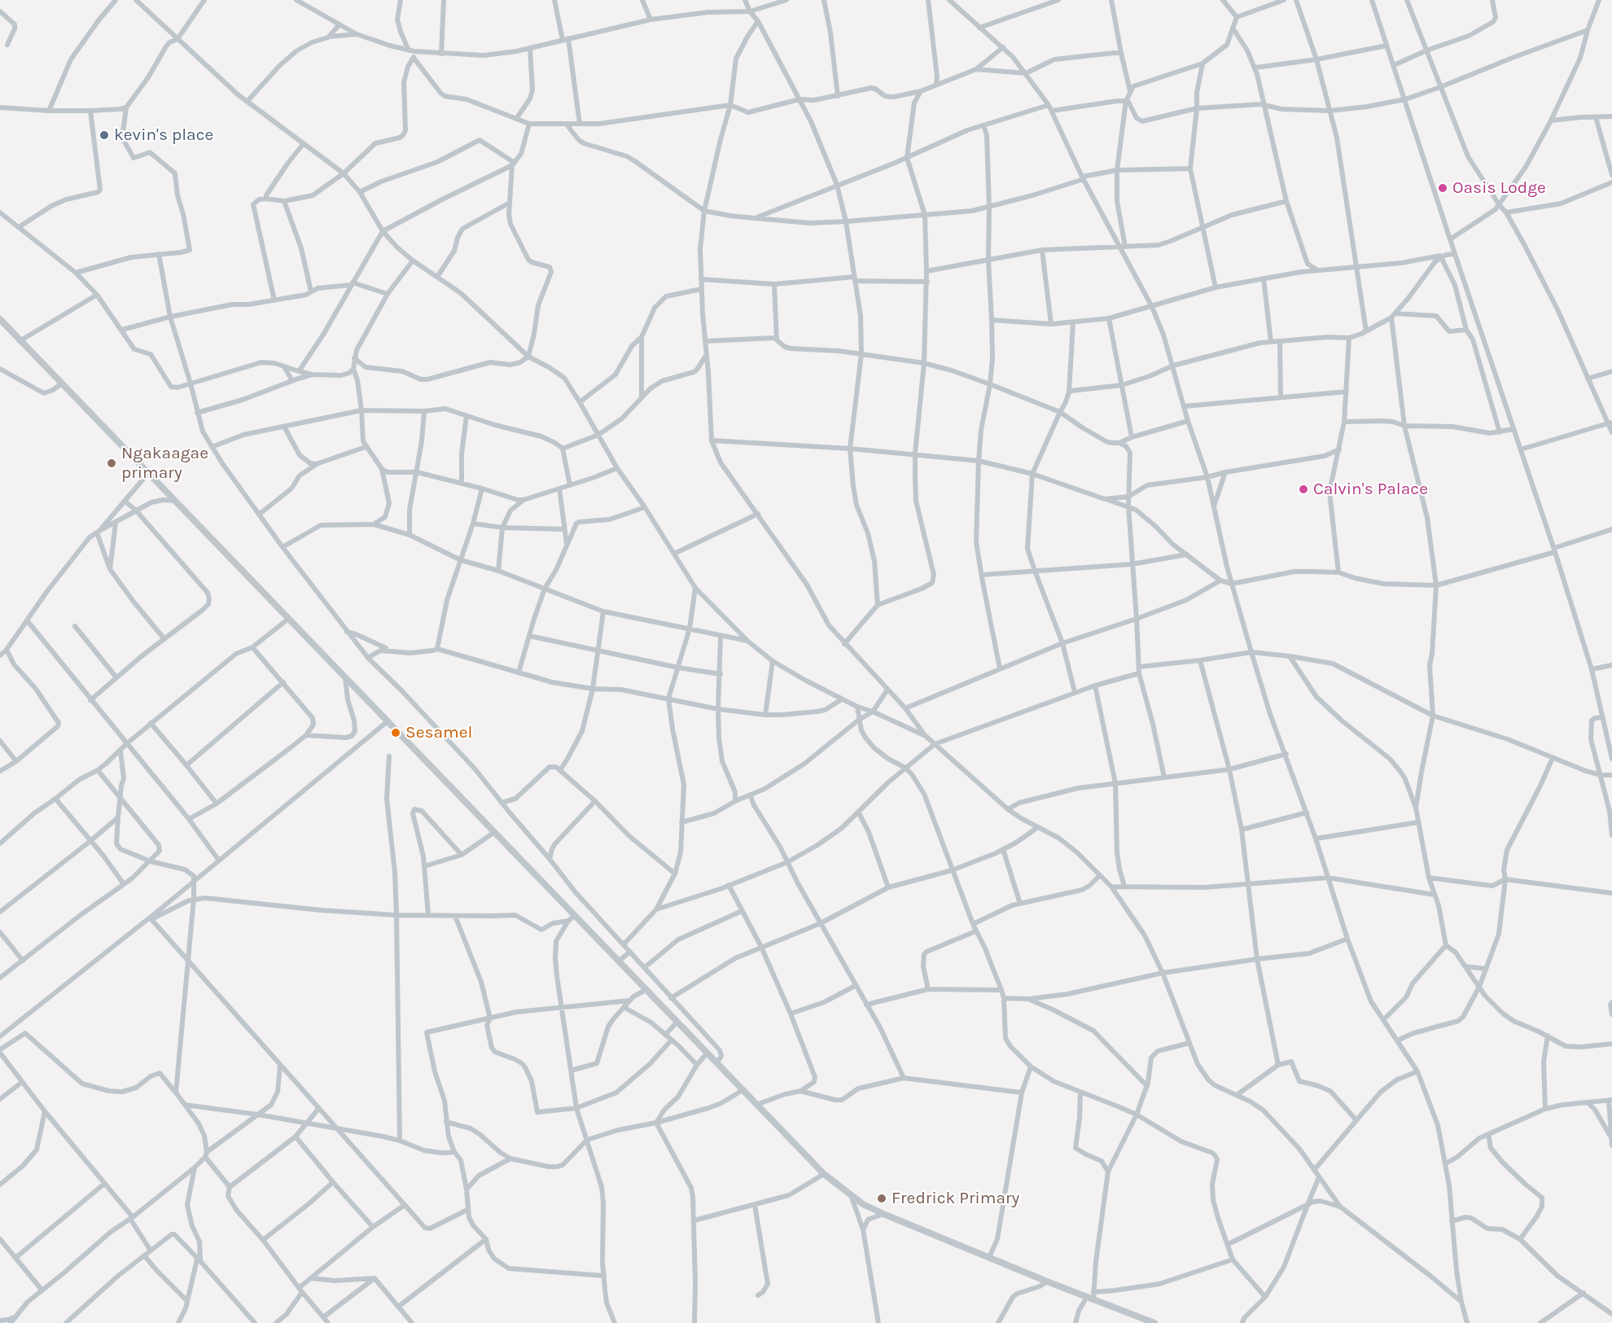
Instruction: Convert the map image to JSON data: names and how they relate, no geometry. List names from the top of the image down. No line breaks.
{"places":["kevin's place","Oasis Lodge","Ngakaagae primary","Calvin's Palace","Sesamel","Fredrick Primary"]}
